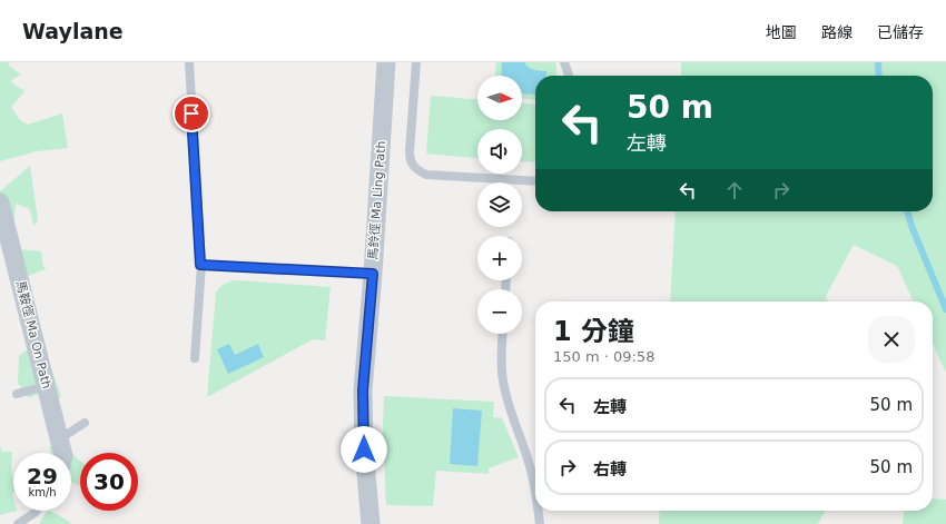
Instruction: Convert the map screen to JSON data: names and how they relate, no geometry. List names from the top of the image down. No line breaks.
{"streets":{"street":["馬鈴徑 Ma Ling Path","馬鞍徑 Ma On Path"]},"north":"right","page":{"header":"Waylane","nav":["地圖","路線","已儲存"],"map_buttons":["+","−"],"turn":["50 m","左轉"],"heading":["1 分鐘","150 m · 09:58"],"list":[{"name":"左轉","value":"50 m"},{"name":"右轉","value":"50 m"}],"speed":"29 km/h","limit":"30"}}
